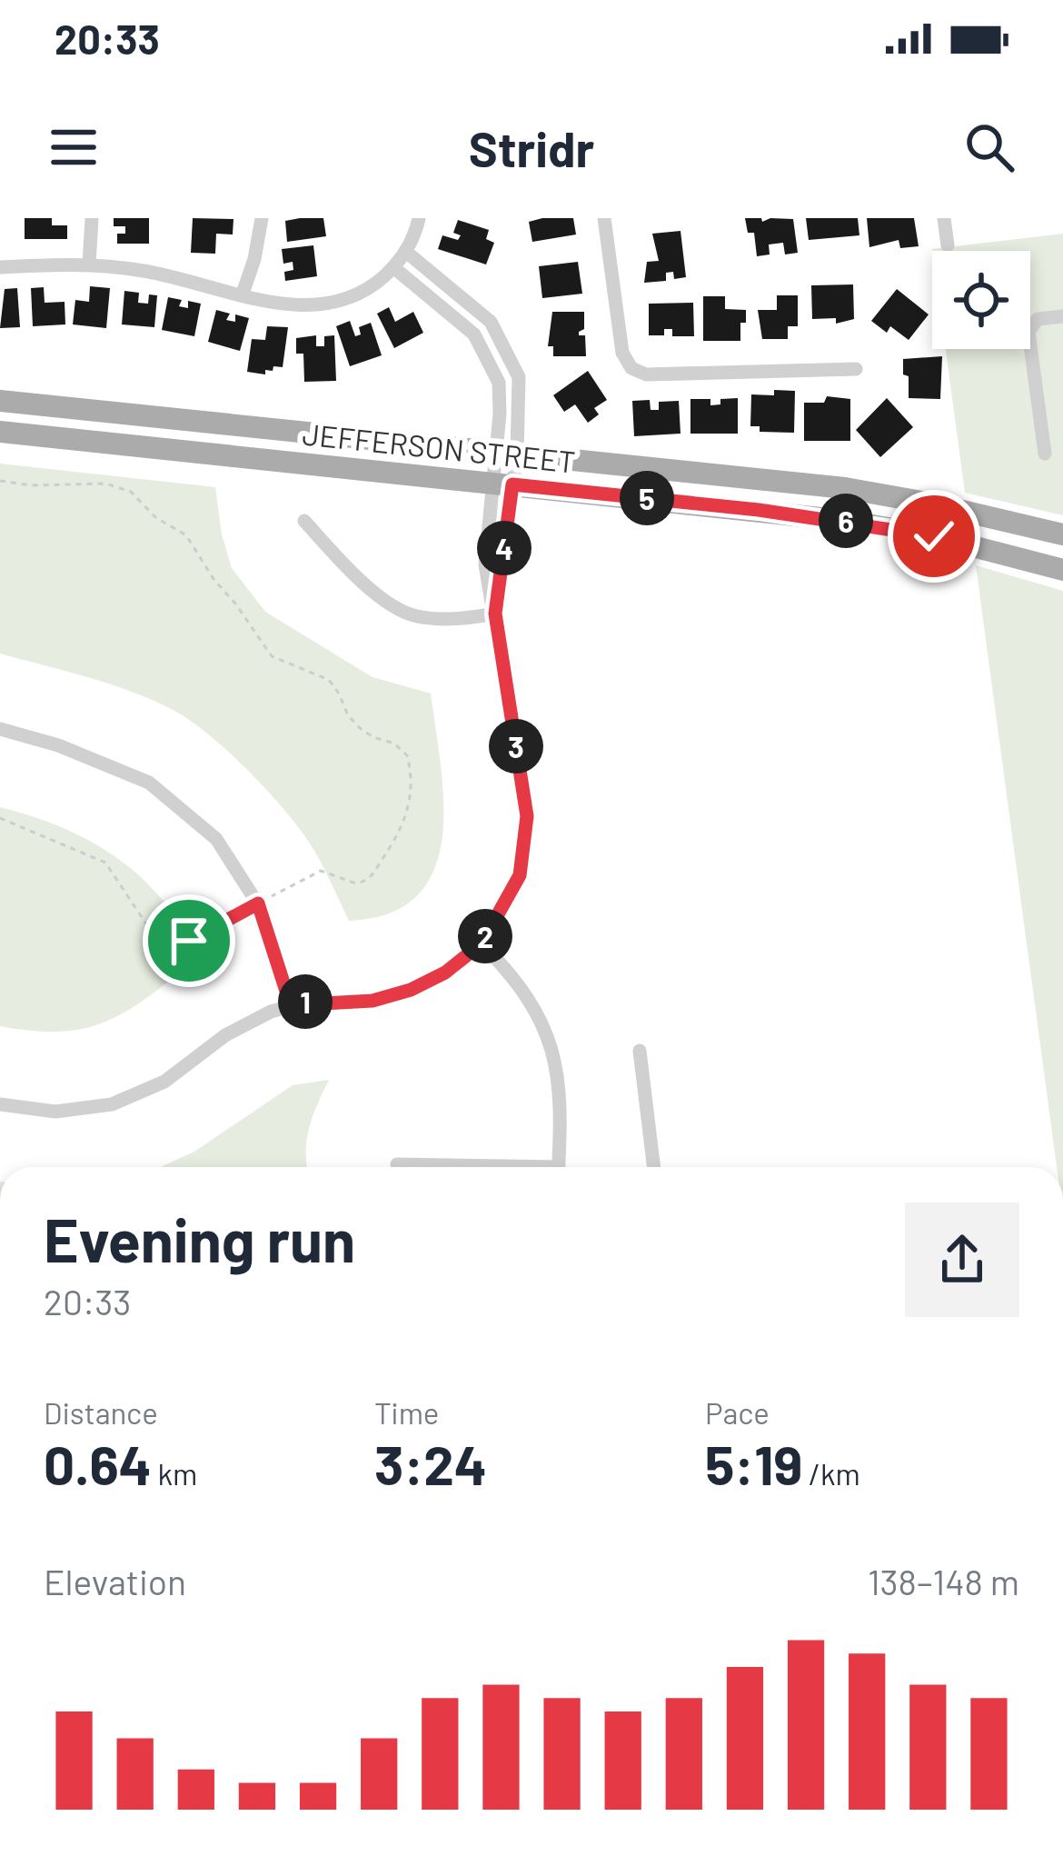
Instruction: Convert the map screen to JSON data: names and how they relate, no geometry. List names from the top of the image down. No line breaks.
{"streets":{"main road":["JEFFERSON STREET"]},"page":{"status":"20:33","header":"Stridr","pins":["5","6","4","3","2","1"],"heading":["Evening run","20:33"],"stats":[["Distance","0.64 km"],["Time","3:24"],["Pace","5:19 /km"]],"chart":["Elevation","138–148 m"]}}
